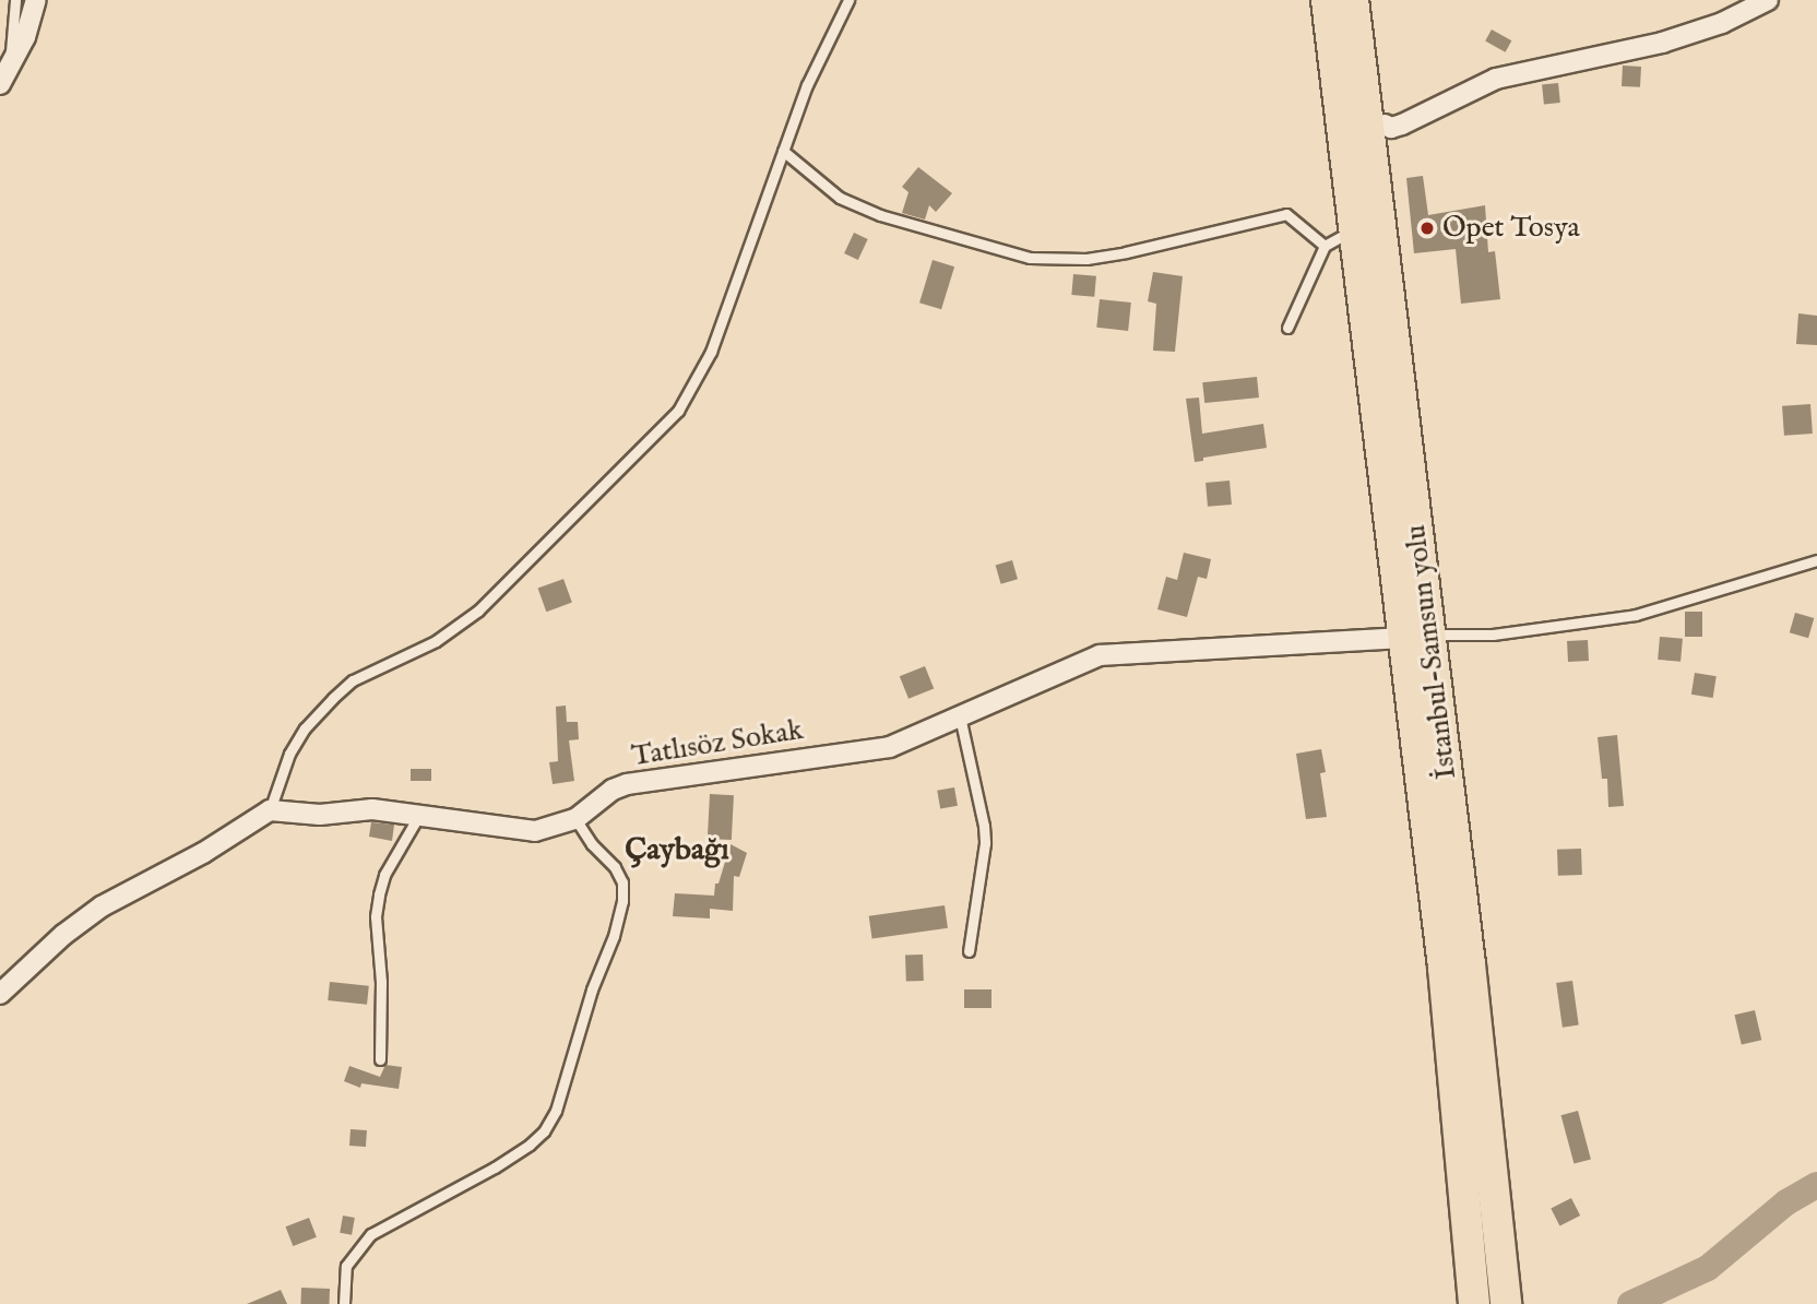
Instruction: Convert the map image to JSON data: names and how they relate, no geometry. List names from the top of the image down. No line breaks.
{"streets":{"highway":["İstanbul-Samsun yolu"],"street":["Tatlısöz Sokak"]},"crossings":[["İstanbul-Samsun yolu","Tatlısöz Sokak"]],"districts":["Çaybağı"],"places":["Opet Tosya"]}
